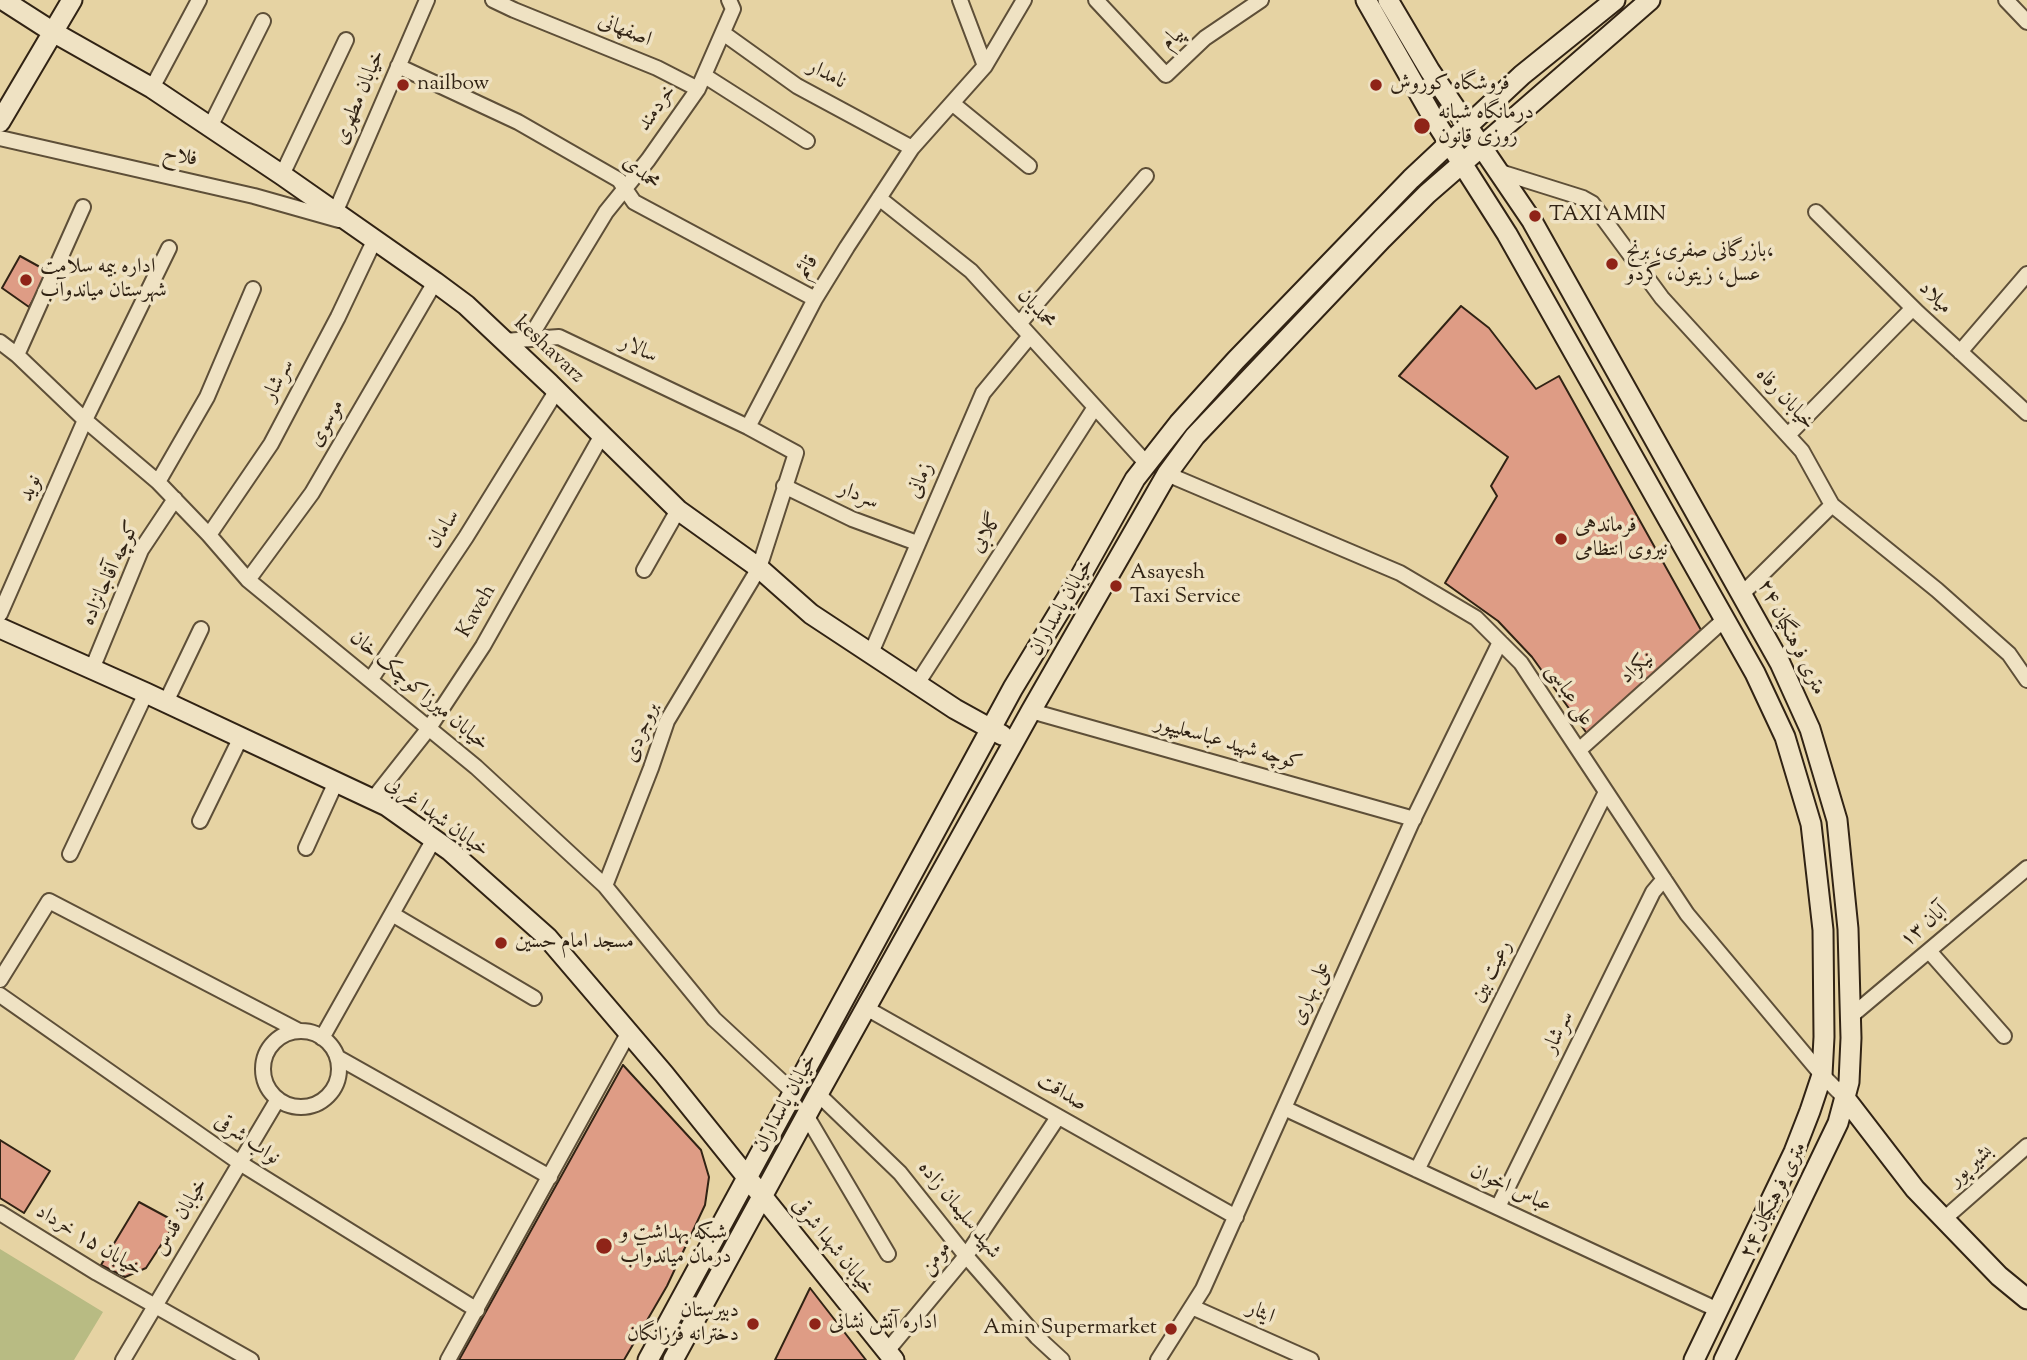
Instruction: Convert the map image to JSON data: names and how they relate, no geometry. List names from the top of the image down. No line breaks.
{"streets":{"main road":["keshavarz","خیابان پاسداران","۲۴ متری فرهنگیان","خیابان شهدا غربی","خیابان شهدا شرقی"],"street":["اصفهانی","پیام","نامدار","خیابان مطهری","خردمند","فلاح","محمدی","قائم","میلاد","محمدیان","سالار","سرشار","خیابان رفاه","موسوی","زمانی","نوید","سردار","سامان","گلابی","کوچه آقاجانزاده","Kaveh","نیکزاد","خیابان میرزاکوچک خان","علی عباسی","بروجردی","کوچه شهید عباسعلیپور","۱۳ آبان","رعیت بین","علی بهاری","صداقت","نواب شرقی","بشیر پور","عباس اخوان","شهید سلیمان زاده","خیابان قدس","خیابان ۱۵ خرداد","مومن","ایثار"]},"crossings":[["اصفهانی","خردمند"],["نامدار","خردمند"],["نامدار","قائم"],["خیابان مطهری","فلاح"],["خیابان مطهری","محمدی"],["خیابان مطهری","keshavarz"],["خردمند","محمدی"],["خردمند","سالار"],["فلاح","keshavarz"],["محمدی","قائم"],["قائم","محمدیان"],["قائم","سالار"],["محمدیان","زمانی"],["محمدیان","گلابی"],["محمدیان","خیابان پاسداران"],["keshavarz","سالار"],["keshavarz","سرشار"],["keshavarz","موسوی"],["keshavarz","زمانی"],["keshavarz","سامان"],["keshavarz","گلابی"],["keshavarz","خیابان پاسداران"],["keshavarz","Kaveh"],["keshavarz","بروجردی"],["سرشار","خیابان میرزاکوچک خان"],["سرشار","علی عباسی"],["سرشار","عباس اخوان"],["خیابان رفاه","۲۴ متری فرهنگیان"],["موسوی","خیابان میرزاکوچک خان"],["زمانی","سردار"],["نوید","خیابان میرزاکوچک خان"],["سامان","خیابان میرزاکوچک خان"],["کوچه آقاجانزاده","خیابان میرزاکوچک خان"],["کوچه آقاجانزاده","خیابان شهدا غربی"],["خیابان پاسداران","۲۴ متری فرهنگیان"],["خیابان پاسداران","خیابان میرزاکوچک خان"],["خیابان پاسداران","علی عباسی"],["خیابان پاسداران","کوچه شهید عباسعلیپور"],["خیابان پاسداران","خیابان شهدا غربی"],["خیابان پاسداران","صداقت"],["خیابان پاسداران","شهید سلیمان زاده"],["خیابان پاسداران","خیابان شهدا شرقی"],["Kaveh","خیابان میرزاکوچک خان"],["Kaveh","خیابان شهدا غربی"],["۲۴ متری فرهنگیان","نیکزاد"],["۲۴ متری فرهنگیان","علی عباسی"],["۲۴ متری فرهنگیان","۱۳ آبان"],["۲۴ متری فرهنگیان","عباس اخوان"],["نیکزاد","علی عباسی"],["خیابان میرزاکوچک خان","بروجردی"],["علی عباسی","رعیت بین"],["علی عباسی","علی بهاری"],["کوچه شهید عباسعلیپور","علی بهاری"],["خیابان شهدا غربی","خیابان شهدا شرقی"],["رعیت بین","عباس اخوان"],["علی بهاری","صداقت"],["علی بهاری","عباس اخوان"],["علی بهاری","ایثار"],["صداقت","مومن"],["نواب شرقی","خیابان قدس"],["شهید سلیمان زاده","مومن"],["خیابان قدس","خیابان ۱۵ خرداد"],["خیابان شهدا شرقی","مومن"]],"places":["nailbow","فروشگاه کوروش","درمانگاه شبانه روزی قانون","TAXI AMIN","بازرگانی صفری، برنج، عسل، زیتون، گردو","اداره بیمه سلامت شهرستان میاندوآب","فرماندهی نیروی انتظامی","Asayesh Taxi Service","مسجد امام حسین","شبکه بهداشت و درمان میاندوآب","دبیرستان دخترانه فرزانگان","اداره آتش نشانی","Amin Supermarket"]}
